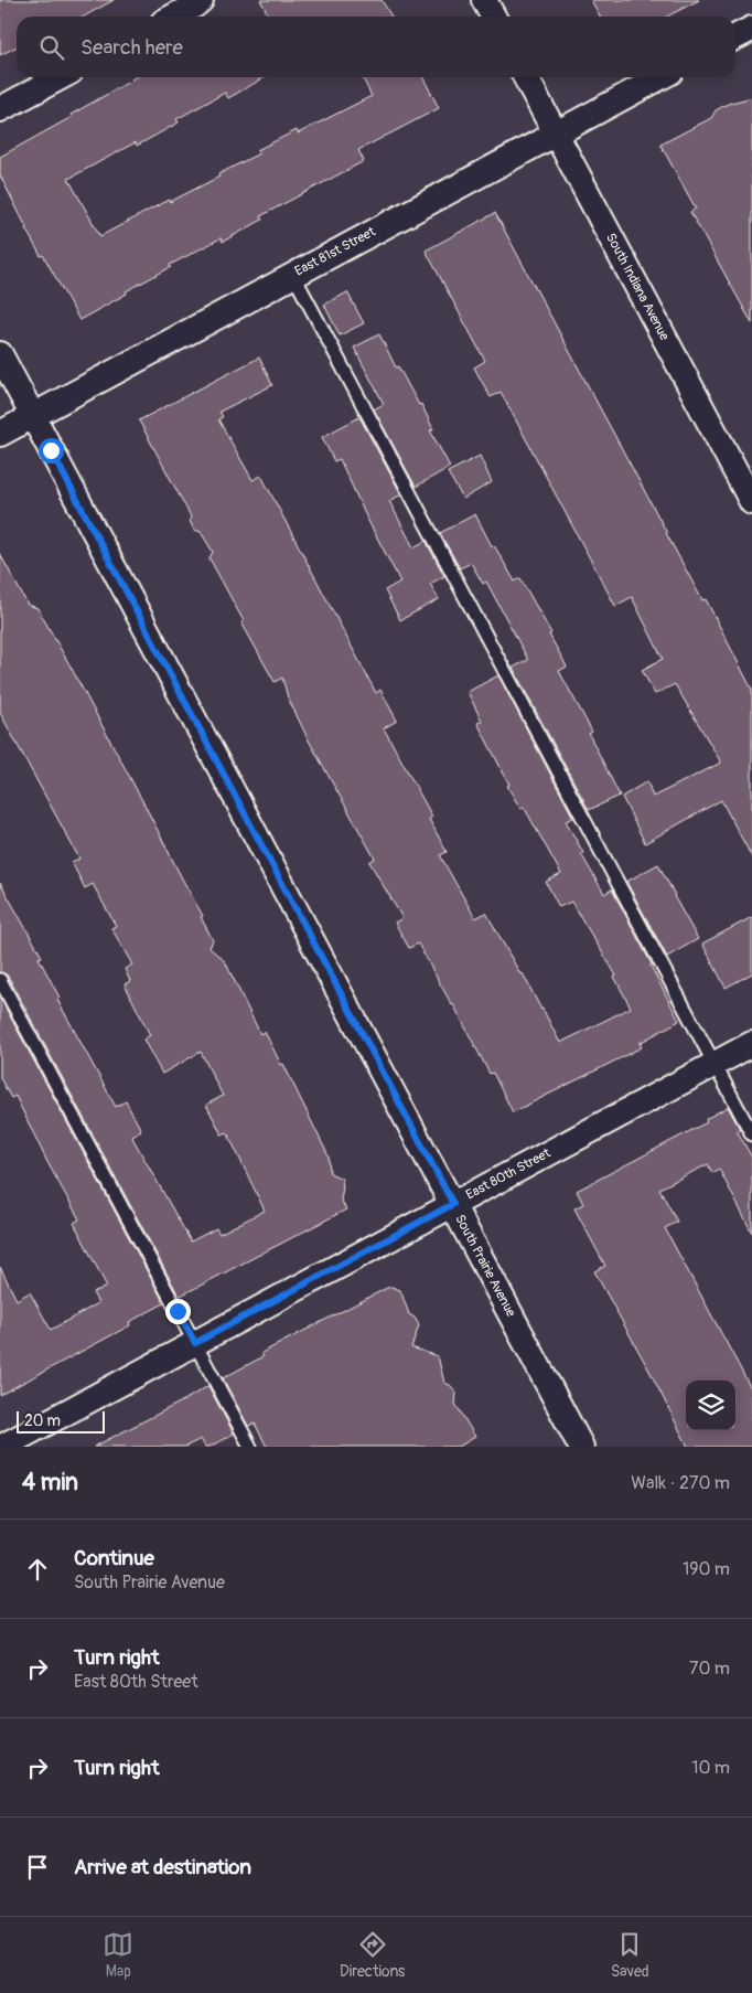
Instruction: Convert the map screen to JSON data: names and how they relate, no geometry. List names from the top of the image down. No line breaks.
{"streets":{"street":["East 81st Street","South Indiana Avenue","East 80th Street","South Prairie Avenue"]},"crossings":[["East 81st Street","South Indiana Avenue"],["East 81st Street","South Prairie Avenue"],["East 80th Street","South Prairie Avenue"]],"scale_bar":"20 m","page":{"search":"Search here","scale":"20 m","heading":["4 min","Walk · 270 m"],"list":[["Continue","South Prairie Avenue","190 m"],["Turn right","East 80th Street","70 m"],["Turn right","10 m"],"Arrive at destination"],"nav":["Map","Directions","Saved"]}}
